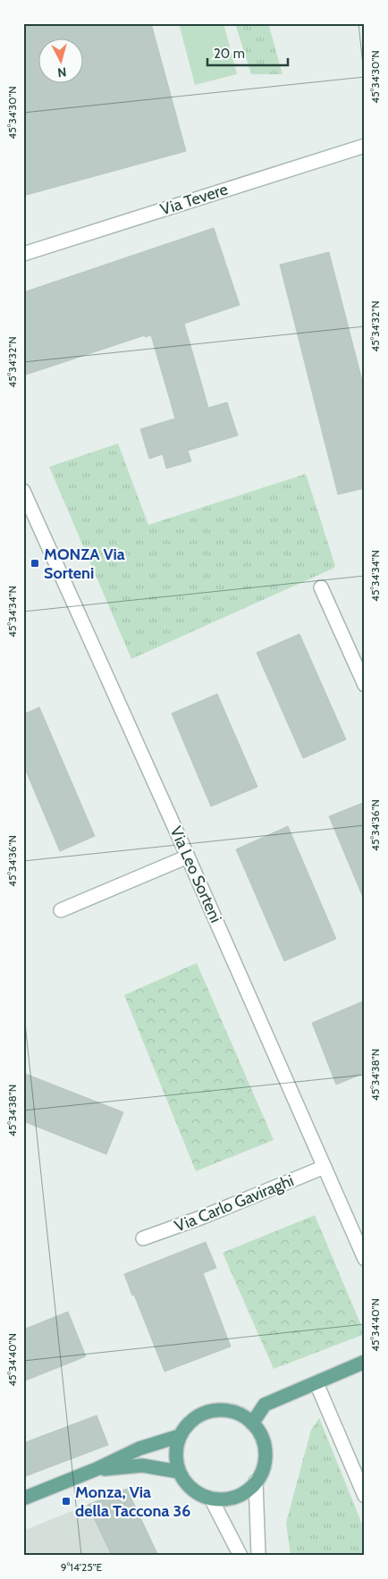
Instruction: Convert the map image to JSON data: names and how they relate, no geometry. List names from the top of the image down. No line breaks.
{"streets":{"street":["Via Tevere","Via Leo Sorteni","Via Carlo Gaviraghi"]},"crossings":[["Via Leo Sorteni","Via Carlo Gaviraghi"]],"places":{"transit":["MONZA Via Sorteni","Monza, Via della Taccona 36"]},"scale_bar":"20 m","north":"bottom","coordinates":["45°34'30\"N","45°34'32\"N","45°34'34\"N","45°34'36\"N","45°34'38\"N","45°34'40\"N","9°14'25\"E"]}
